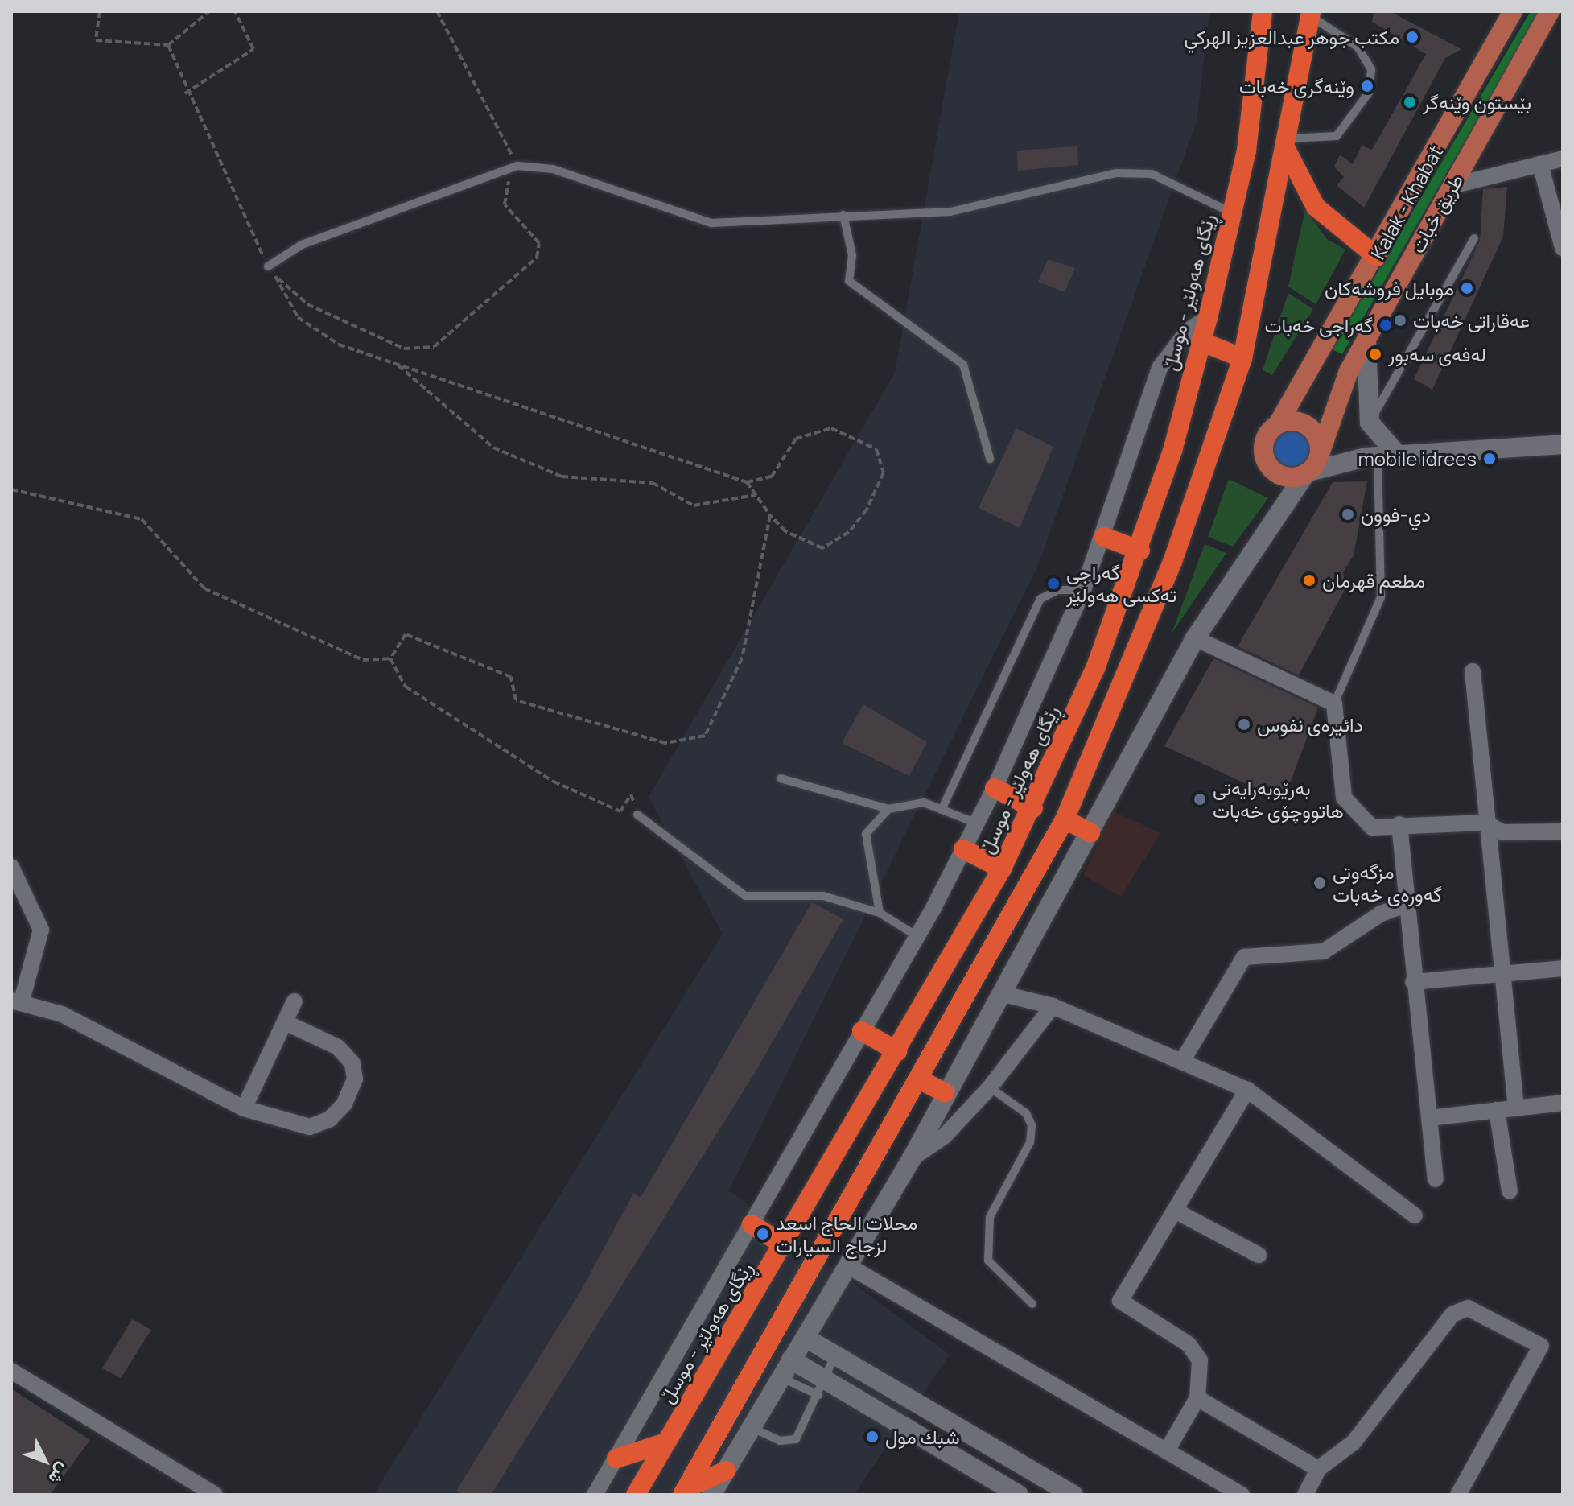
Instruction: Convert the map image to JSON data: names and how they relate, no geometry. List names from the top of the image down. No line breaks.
{"streets":{"highway":["ڕێگای هەولێر - موسڵ"],"main road":["Kalak - Khabat","طريق خبات"]},"crossings":[["Kalak - Khabat","طريق خبات"]],"places":["مكتب جوهر عبدالعزيز الهركي","وێنەگری خەبات","بێستون وێنەگر","موبایل فروشەکان","عەقاراتی خەبات","گەراجی خەبات","لەفەی سەبور","mobile idrees","دي-فوون","مطعم قهرمان","گەراجی تەکسی هەولێر","دائیرەی نفوس","به‌رێوبه‌رایه‌تی هاتووچۆی خه‌بات","مزگەوتى گەورەى خەبات","محلات الحاج اسعد لزجاج السيارات","شبك مول"],"north":"bottom right"}
